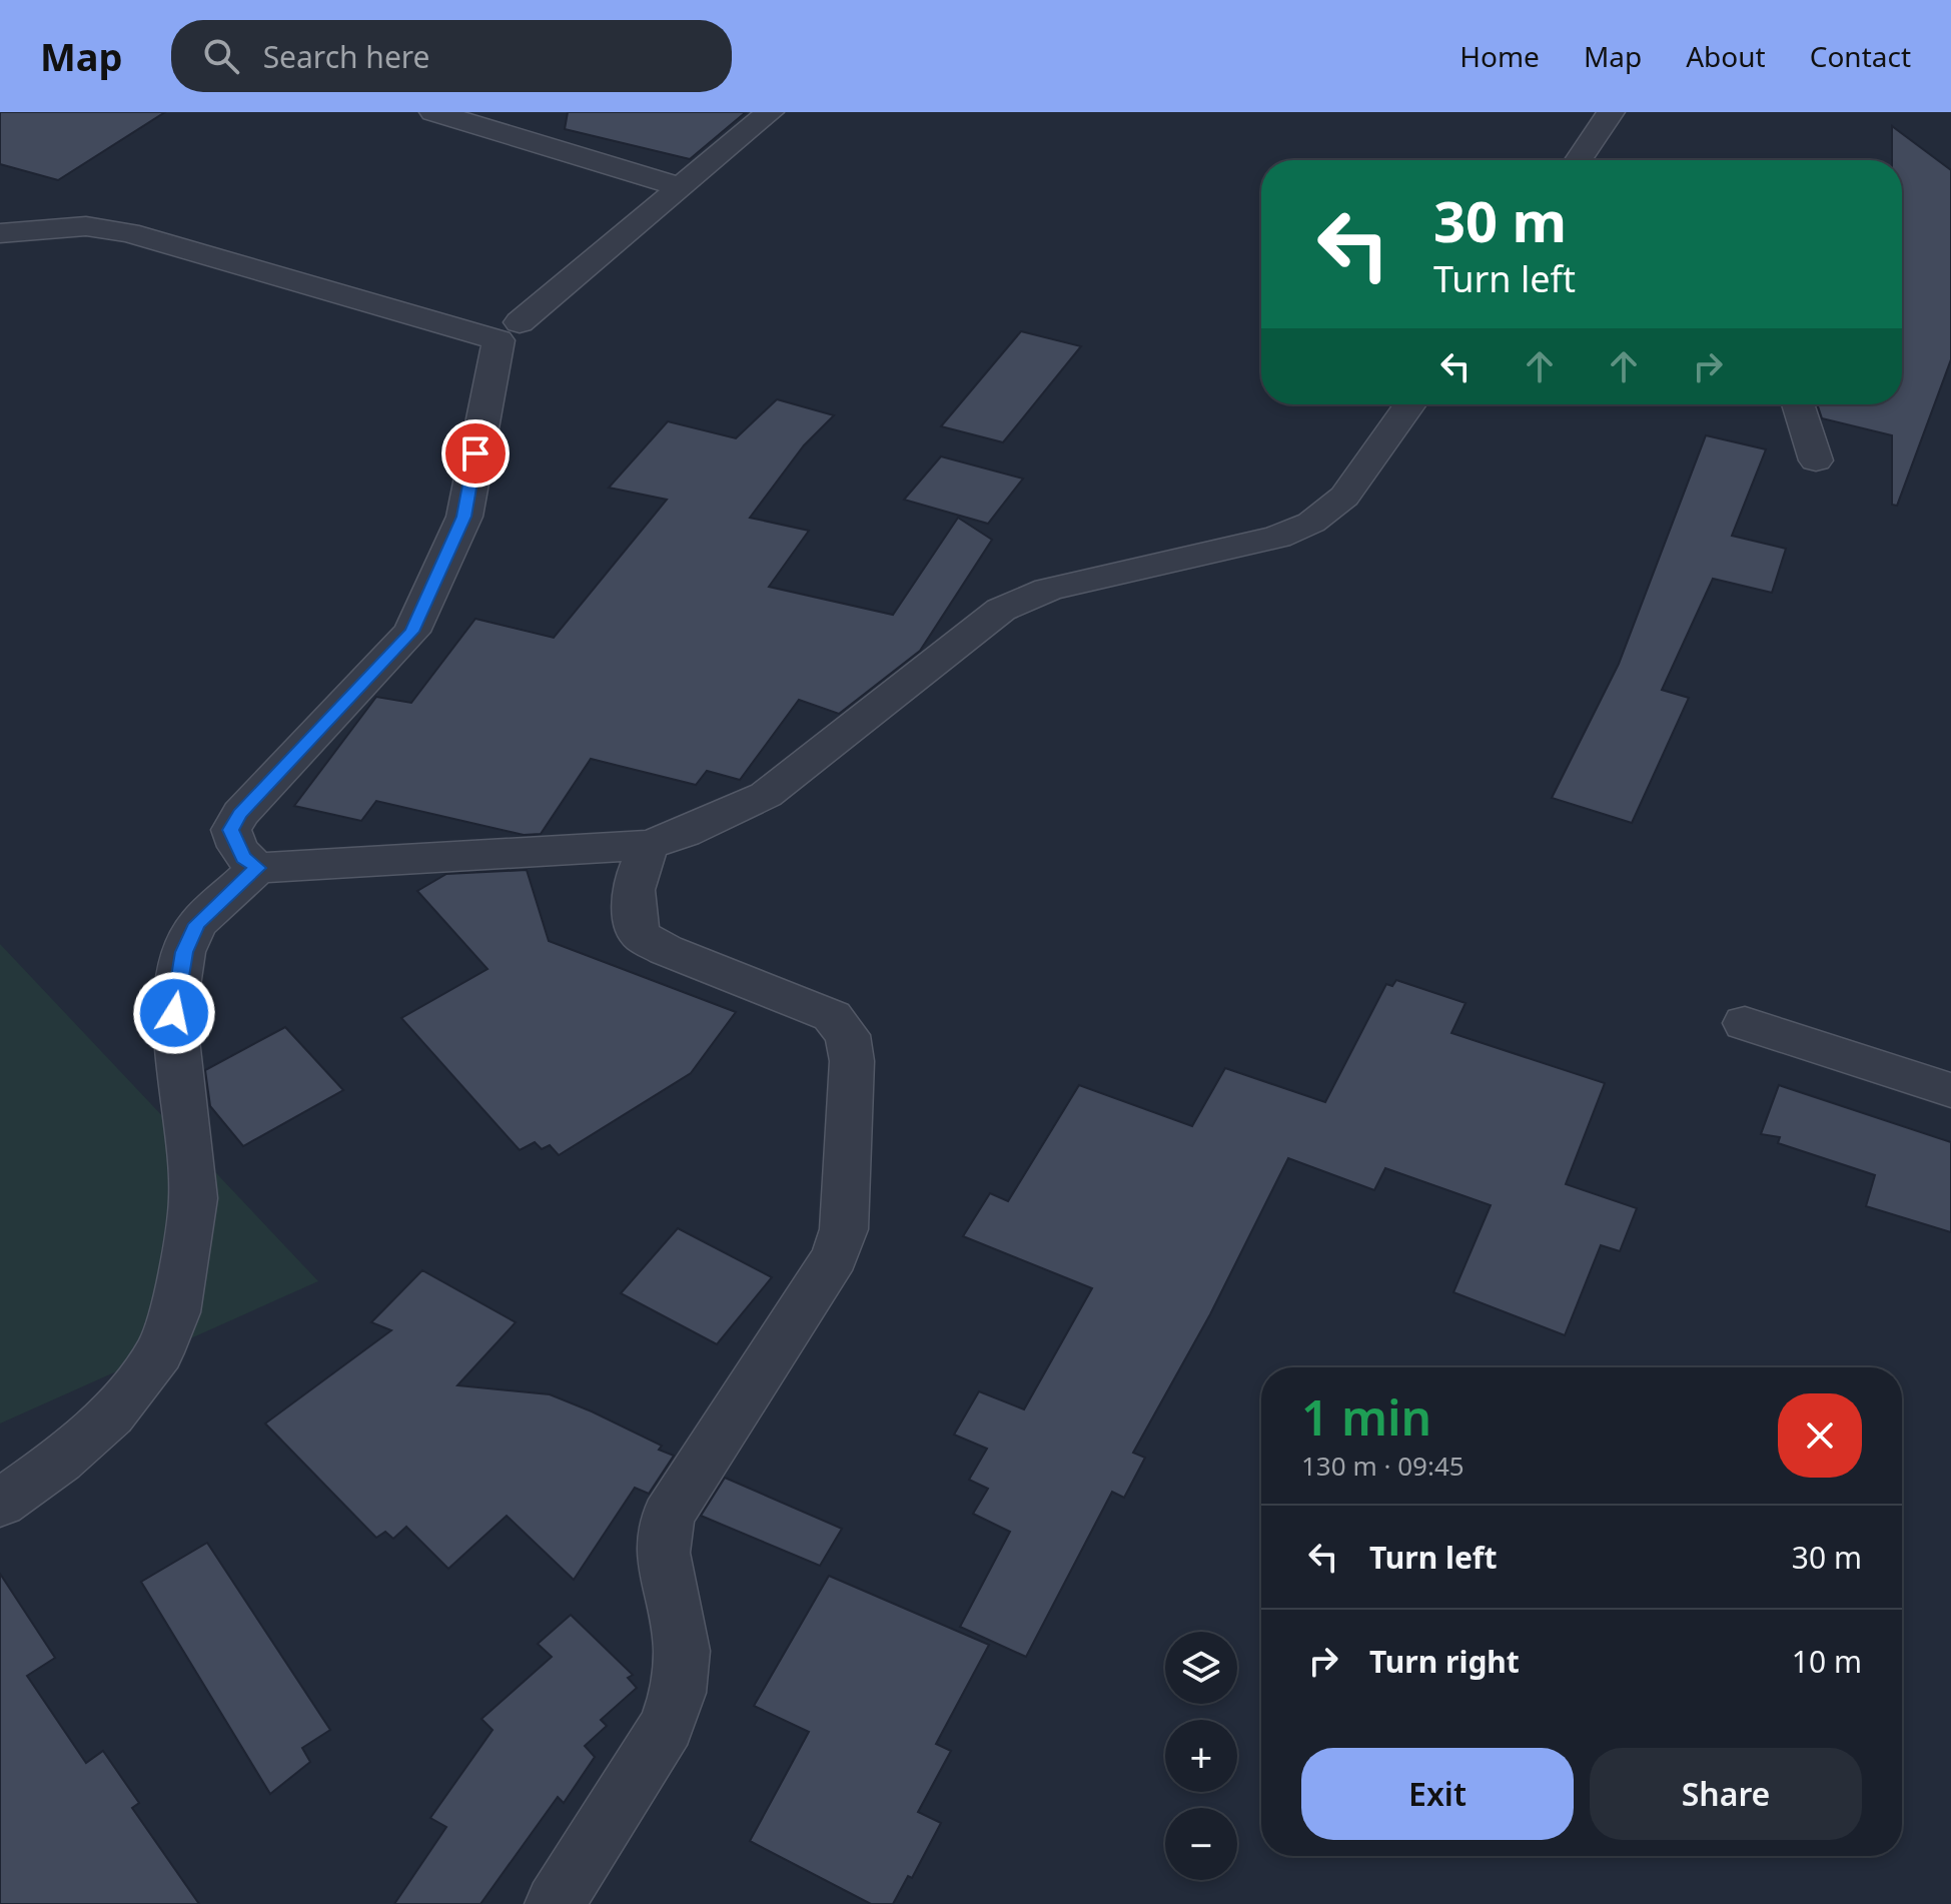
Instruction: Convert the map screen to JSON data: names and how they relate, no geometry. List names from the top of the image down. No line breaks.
{"page":{"header":"Map","search":"Search here","nav":["Home","Map","About","Contact"],"turn":["30 m","Turn left"],"heading":["1 min","130 m · 09:45"],"list":[{"name":"Turn left","value":"30 m"},{"name":"Turn right","value":"10 m"}],"map_buttons":["+","−"],"buttons":["Exit","Share"]}}
